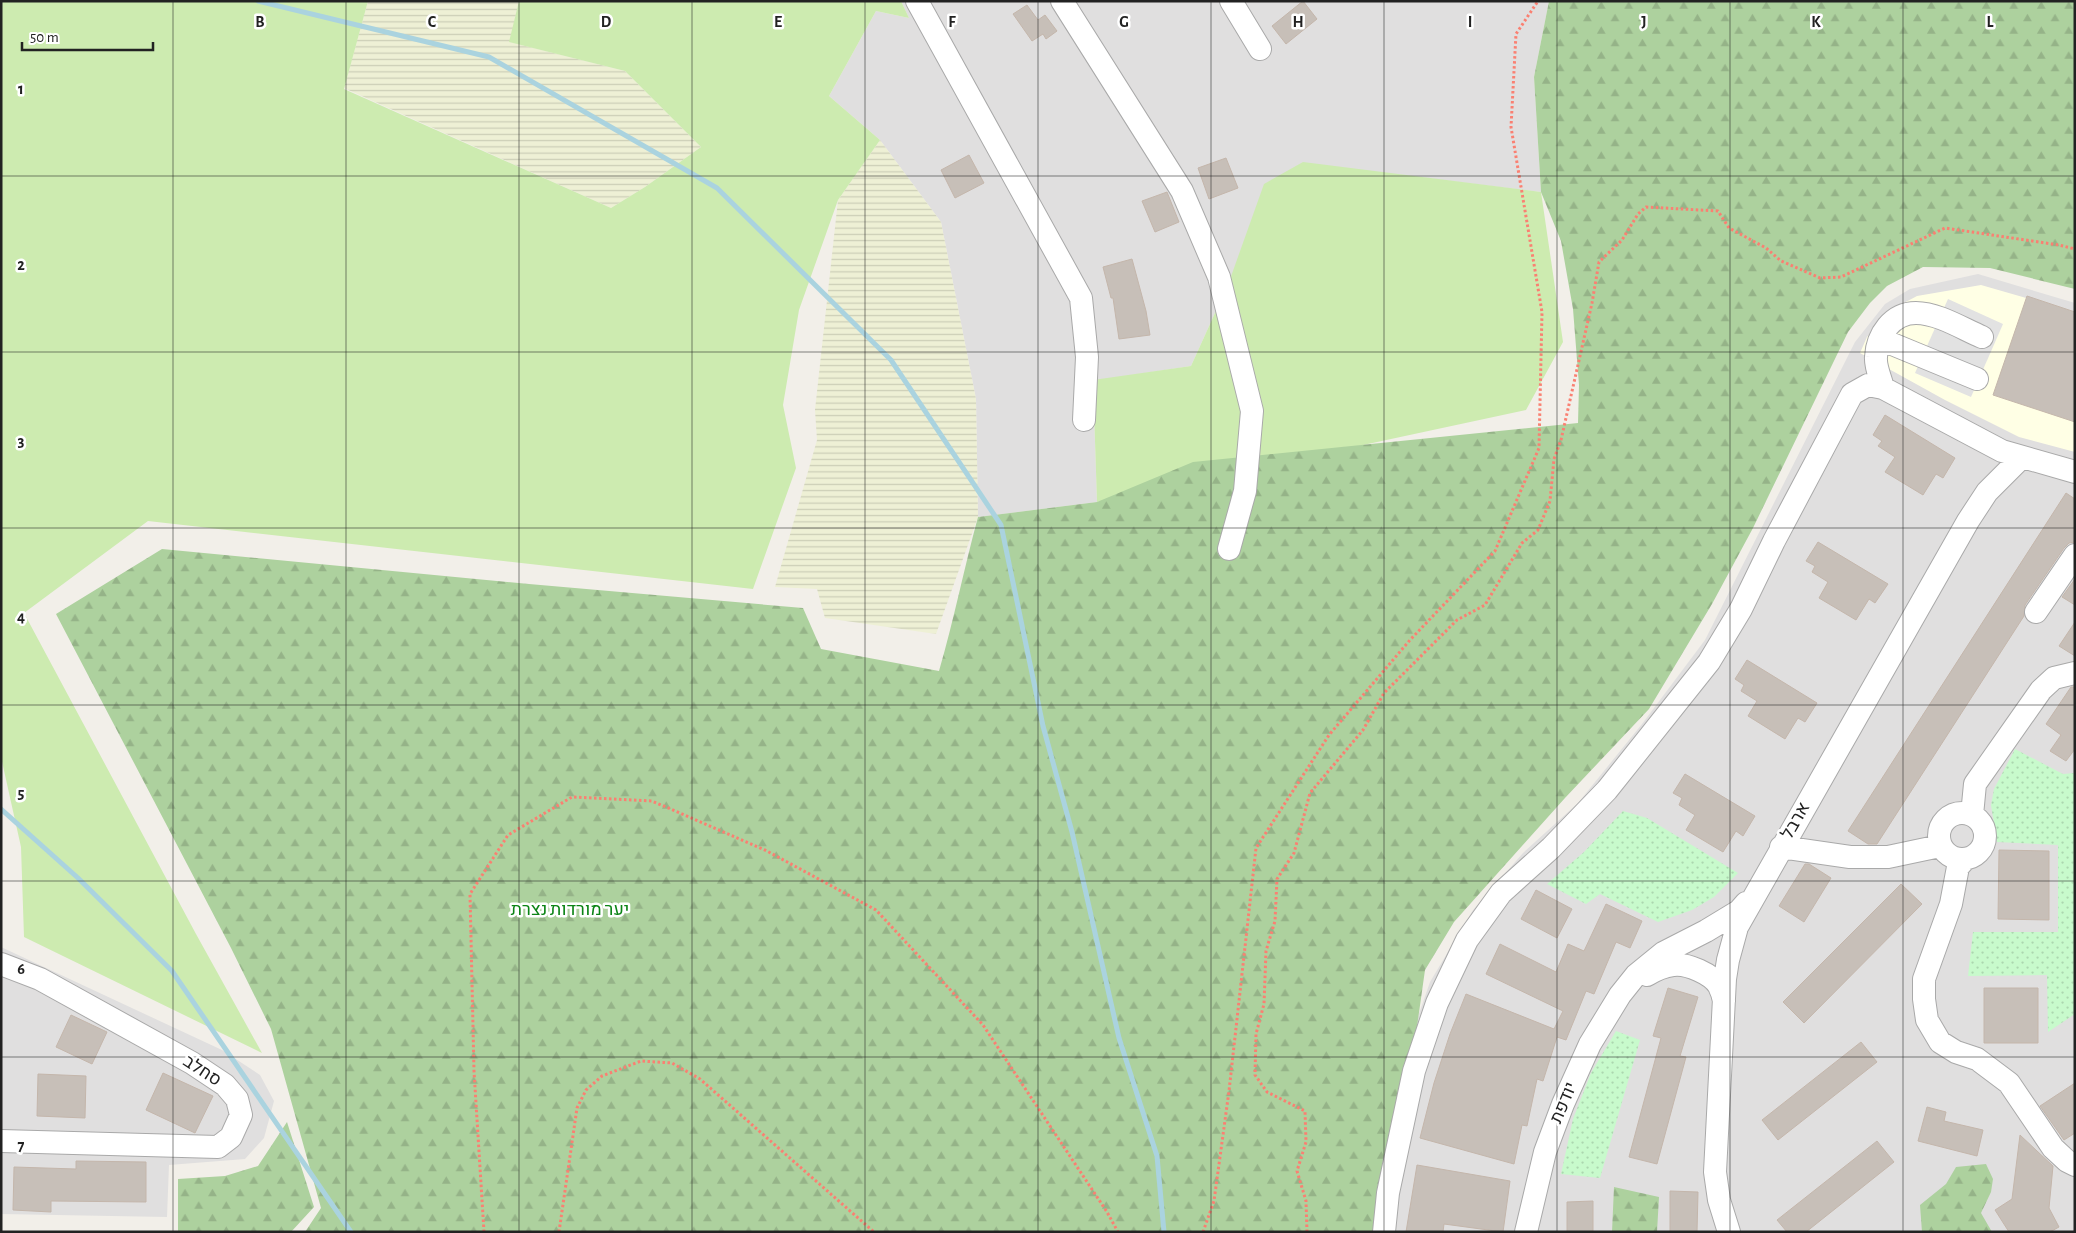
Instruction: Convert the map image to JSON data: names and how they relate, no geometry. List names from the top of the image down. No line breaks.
{"streets":{"street":["ארבל","סחלב","יודפת"]},"crossings":[["ארבל","יודפת"]],"parks":["יער מורדות נצרת"],"scale_bar":"50 m","grid":{"columns":["B","C","D","E","F","G","H","I","J","K","L"],"rows":["1","2","3","4","5","6","7"]}}
